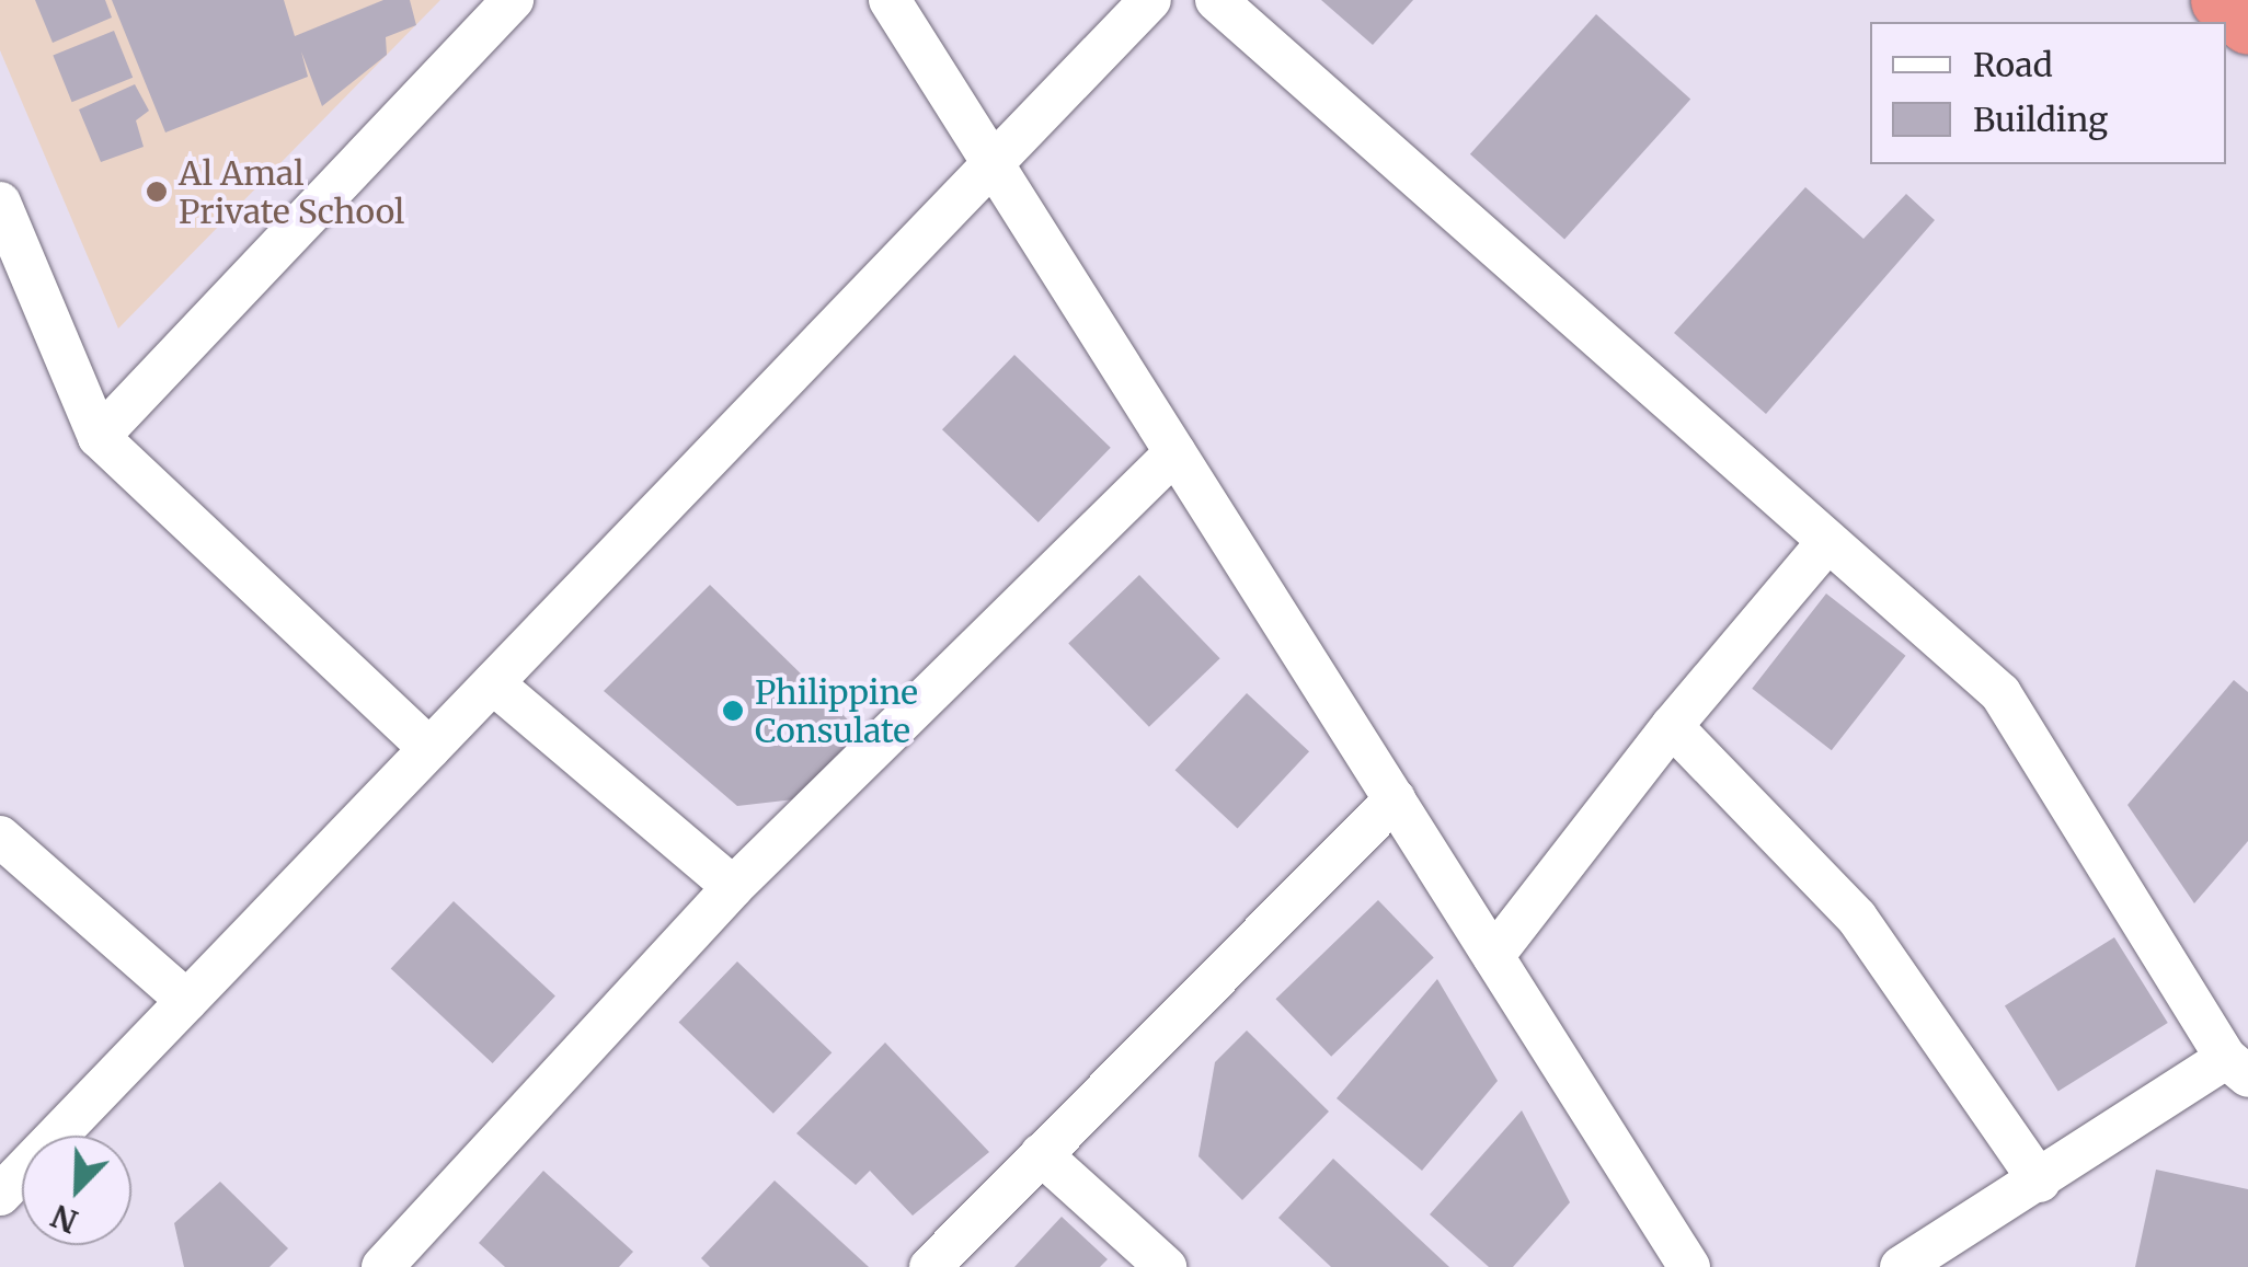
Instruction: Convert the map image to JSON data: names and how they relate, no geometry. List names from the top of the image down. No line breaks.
{"places":["Al Amal Private School","Philippine Consulate"],"legend":["Road","Building"],"north":"bottom left"}
